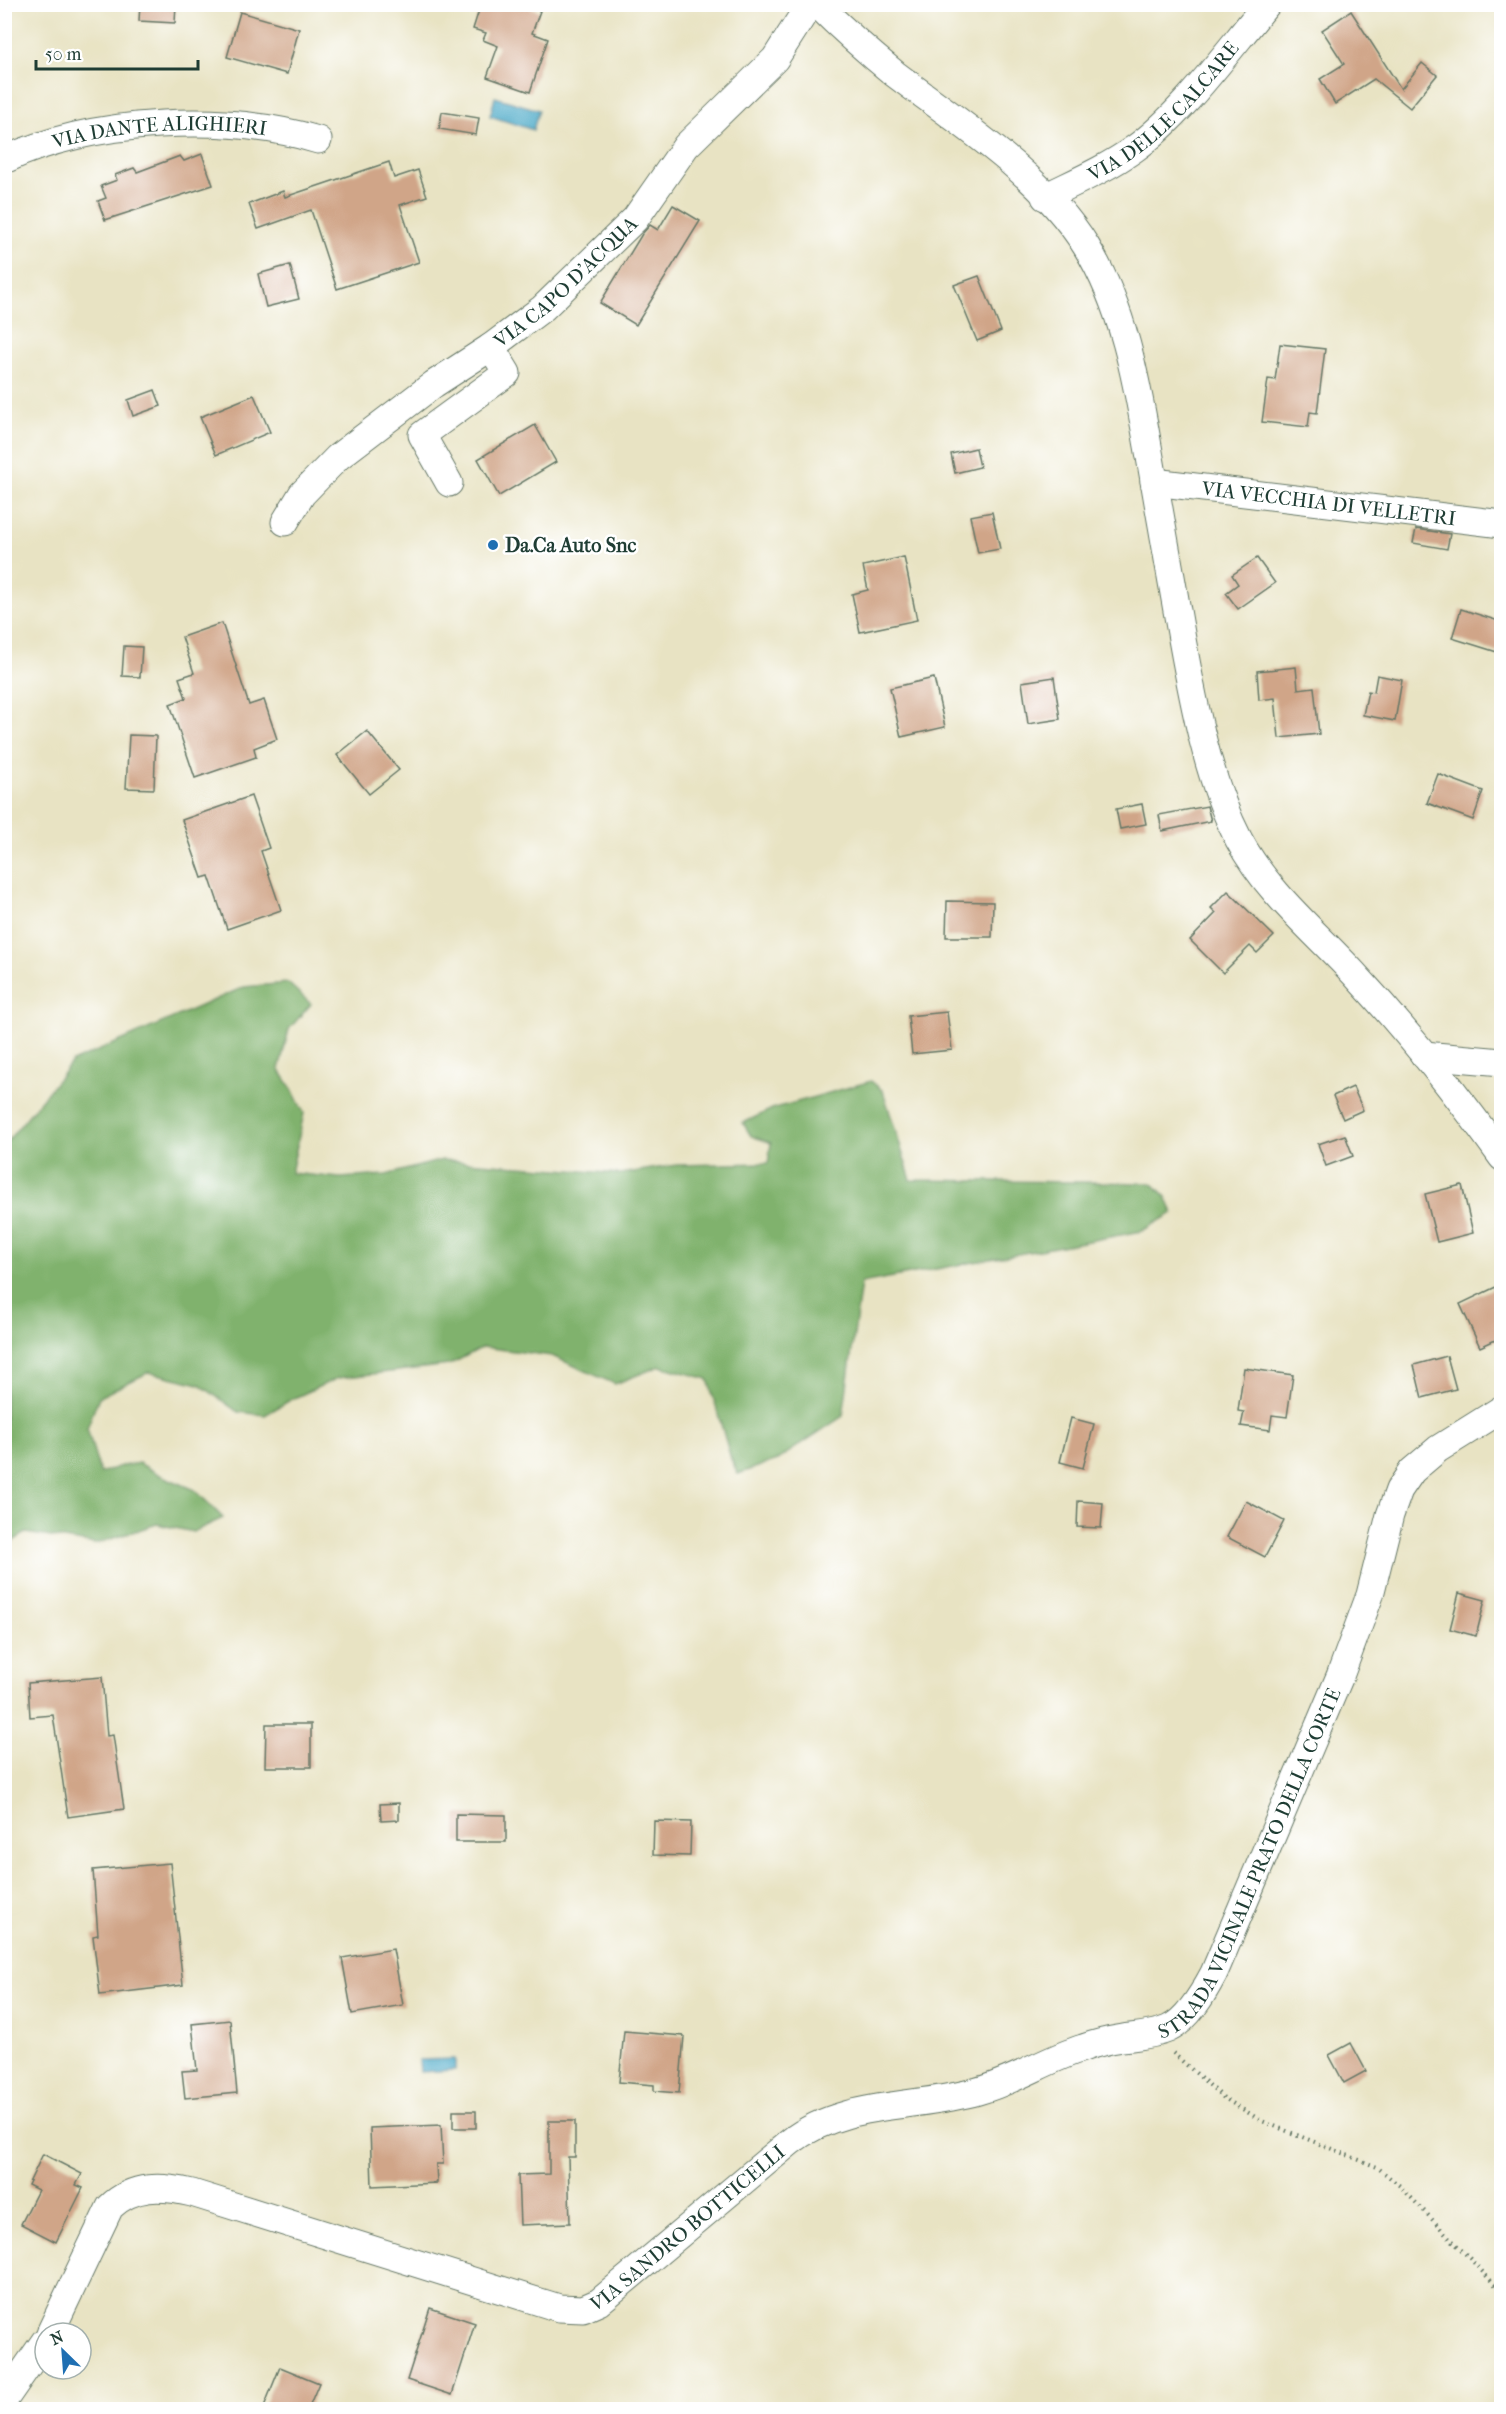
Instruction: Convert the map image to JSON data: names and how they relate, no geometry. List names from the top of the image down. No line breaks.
{"streets":{"street":["VIA DELLE CALCARE","VIA DANTE ALIGHIERI","VIA CAPO D'ACQUA","VIA VECCHIA DI VELLETRI","STRADA VICINALE PRATO DELLA CORTE","VIA SANDRO BOTTICELLI"]},"crossings":[["STRADA VICINALE PRATO DELLA CORTE","VIA SANDRO BOTTICELLI"]],"places":["Da.Ca Auto Snc"],"scale_bar":"50 m","north":"top left"}
